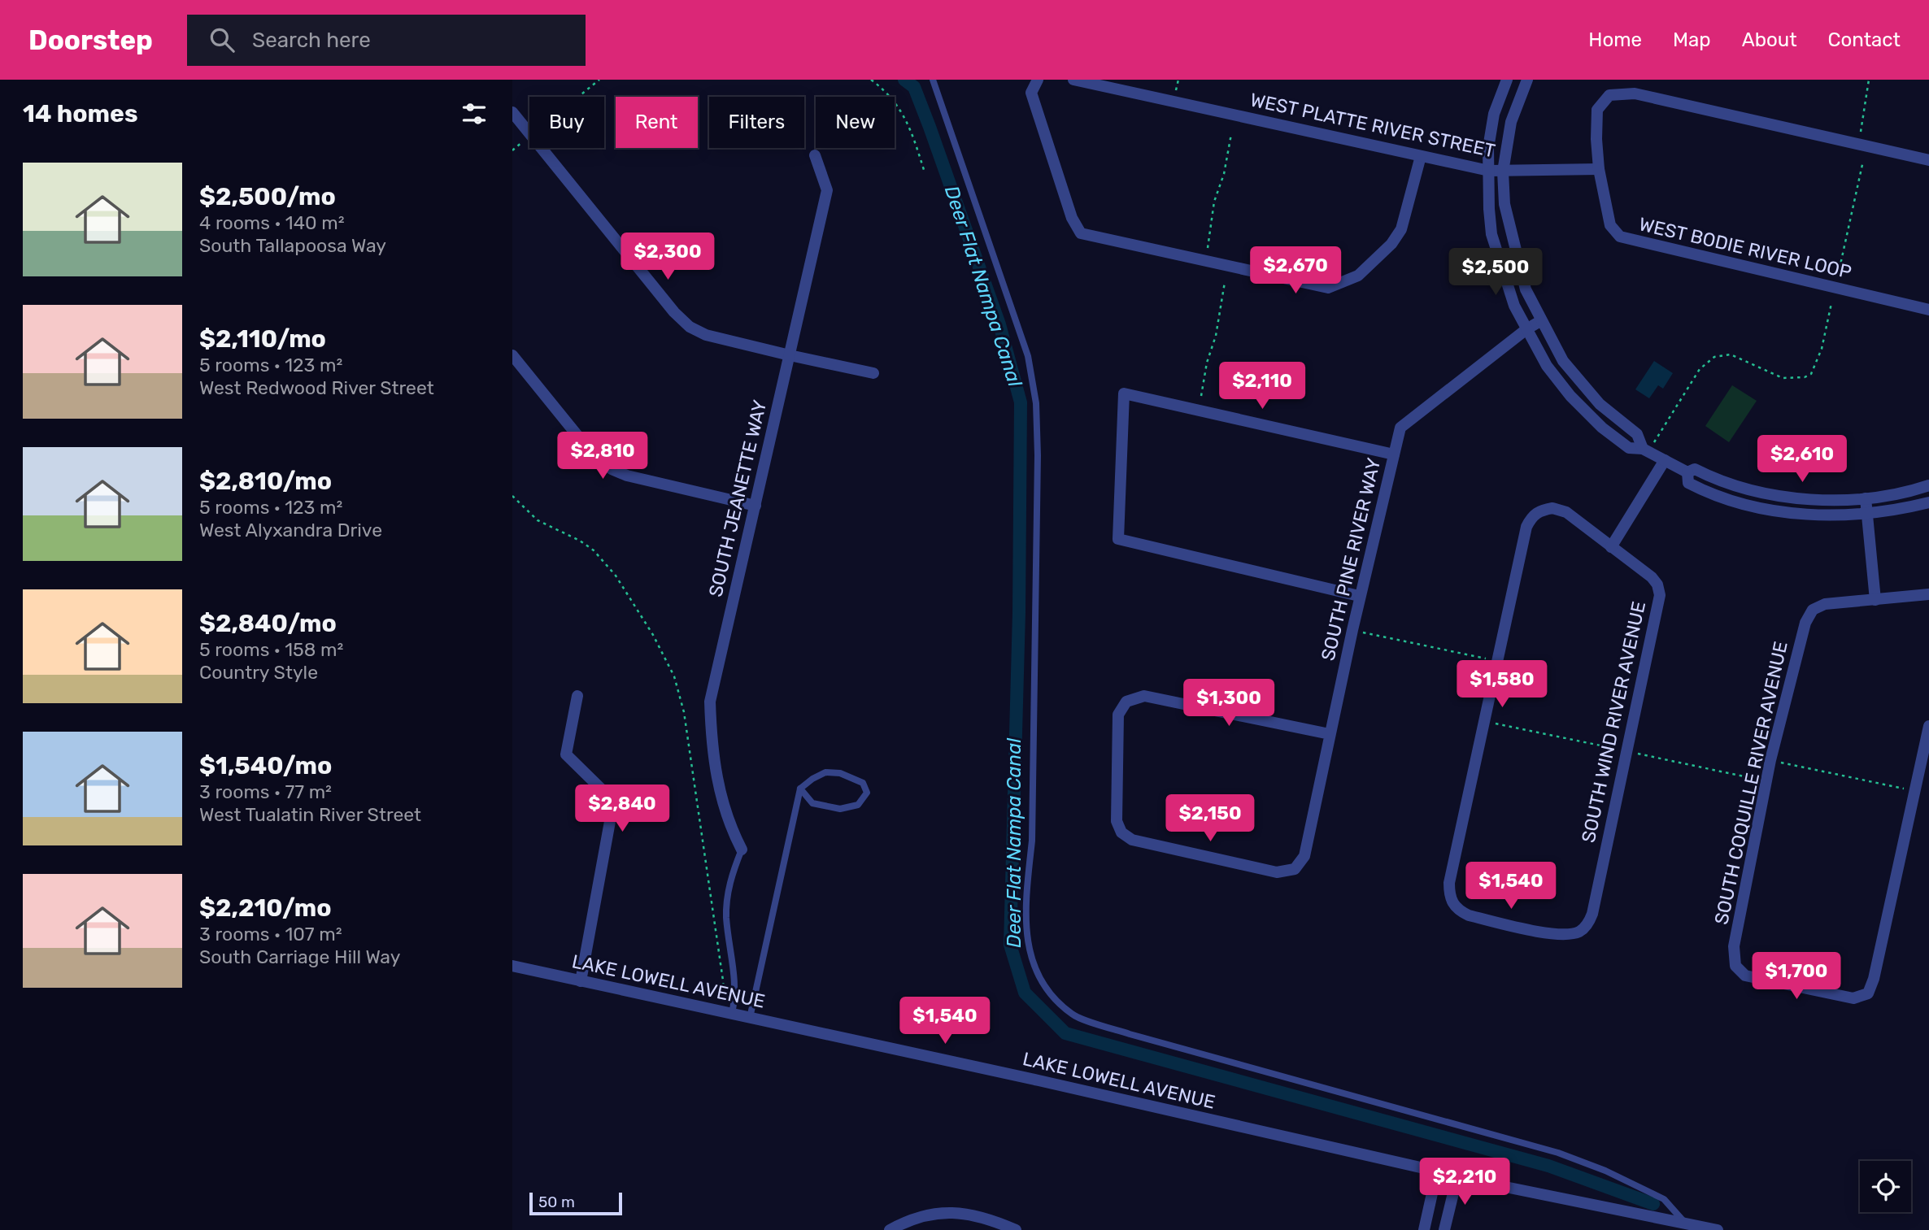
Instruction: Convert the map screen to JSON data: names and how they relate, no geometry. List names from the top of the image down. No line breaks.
{"streets":{"street":["WEST PLATTE RIVER STREET","WEST BODIE RIVER LOOP","SOUTH JEANETTE WAY","SOUTH PINE RIVER WAY","SOUTH WIND RIVER AVENUE","SOUTH COQUILLE RIVER AVENUE","LAKE LOWELL AVENUE"]},"crossings":[["WEST PLATTE RIVER STREET","WEST BODIE RIVER LOOP"]],"water":["Deer Flat Nampa Canal"],"scale_bar":"50 m","page":{"header":"Doorstep","search":"Search here","nav":["Home","Map","About","Contact"],"heading":"14 homes","chip":["Buy","Rent","Filters","New"],"list":[{"name":"$2,500/mo","note":"4 rooms · 140 m² · South Tallapoosa Way"},{"name":"$2,110/mo","note":"5 rooms · 123 m² · West Redwood River Street"},{"name":"$2,810/mo","note":"5 rooms · 123 m² · West Alyxandra Drive"},{"name":"$2,840/mo","note":"5 rooms · 158 m² · Country Style"},{"name":"$1,540/mo","note":"3 rooms · 77 m² · West Tualatin River Street"},{"name":"$2,210/mo","note":"3 rooms · 107 m² · South Carriage Hill Way"}],"price":["$2,300","$2,670","$2,500","$2,110","$2,810","$2,610","$1,580","$1,300","$2,840","$2,150","$1,540","$1,700","$1,540","$2,210"],"scale":"50 m"}}
